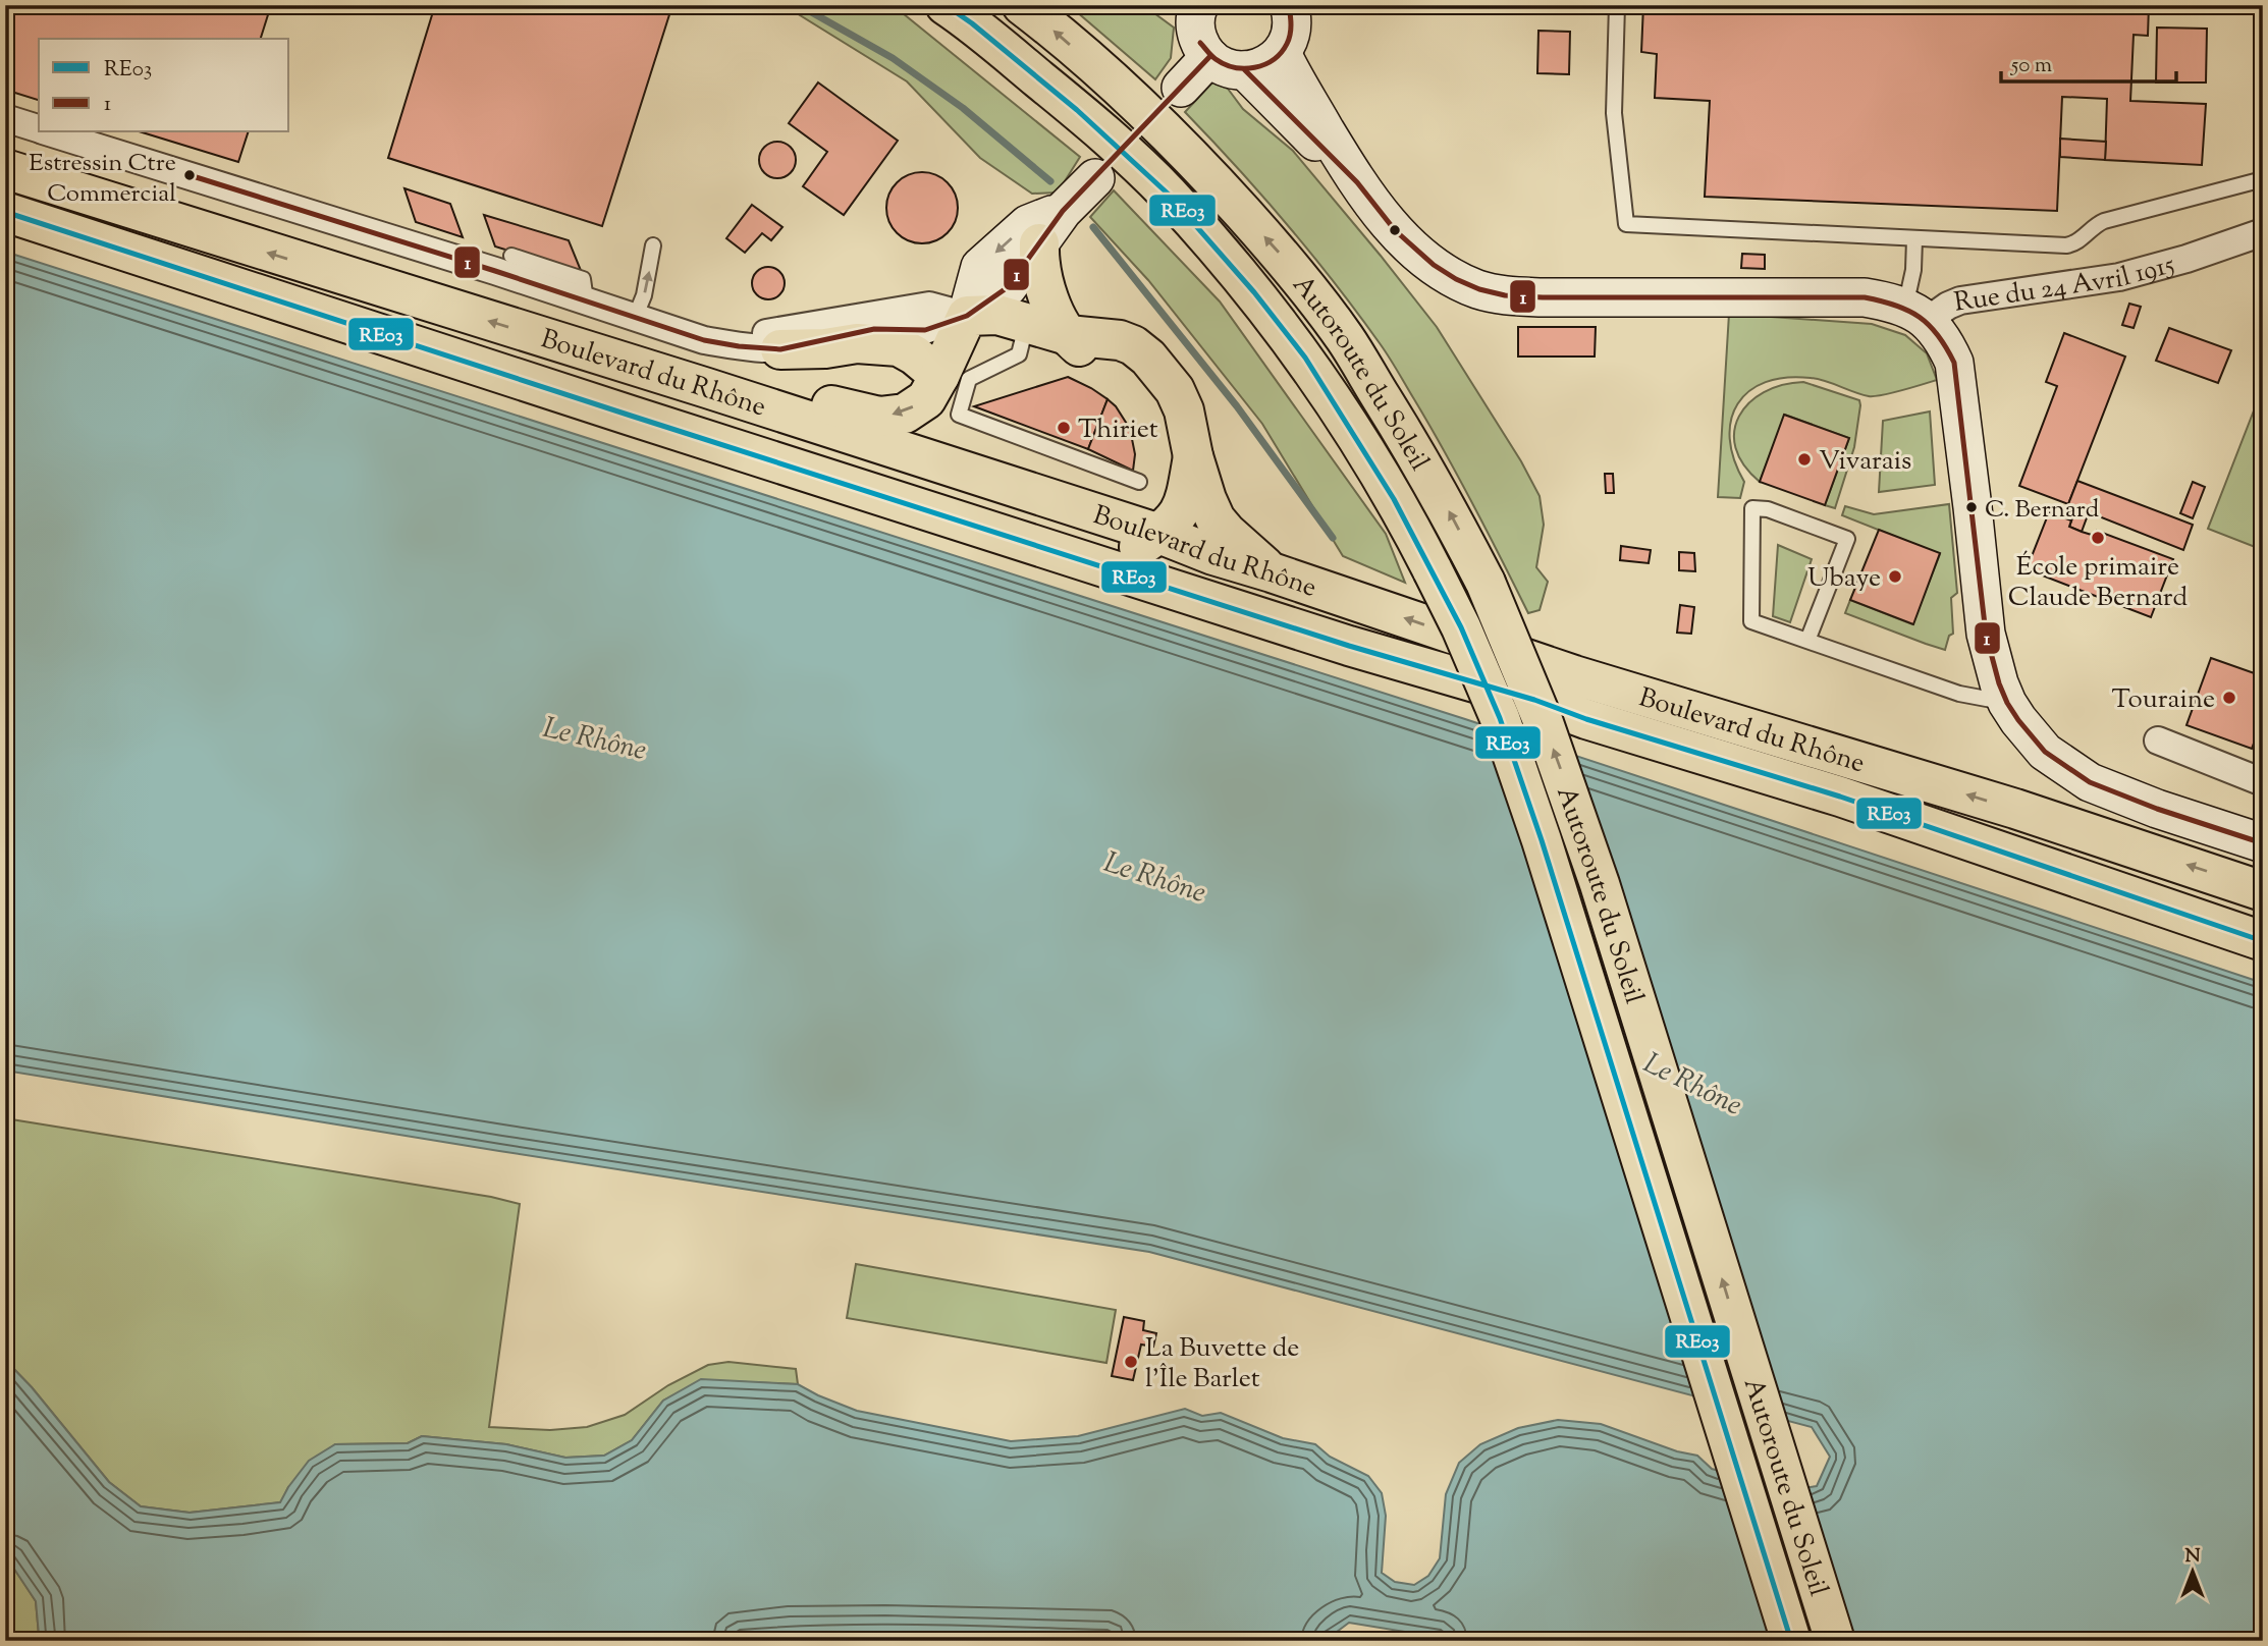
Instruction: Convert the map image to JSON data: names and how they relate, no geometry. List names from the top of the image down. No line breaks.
{"streets":{"highway":["Boulevard du Rhône","Autoroute du Soleil"],"street":["Rue du 24 Avril 1915"]},"water":["Le Rhône"],"places":["Estressin Ctre Commercial","Thiriet","Vivarais","C. Bernard","École primaire Claude Bernard","Ubaye","Touraine","La Buvette de l'Île Barlet"],"lines":["transit line RE03","transit line 1"],"legend":["RE03","1"],"scale_bar":"50 m","north":"top"}
